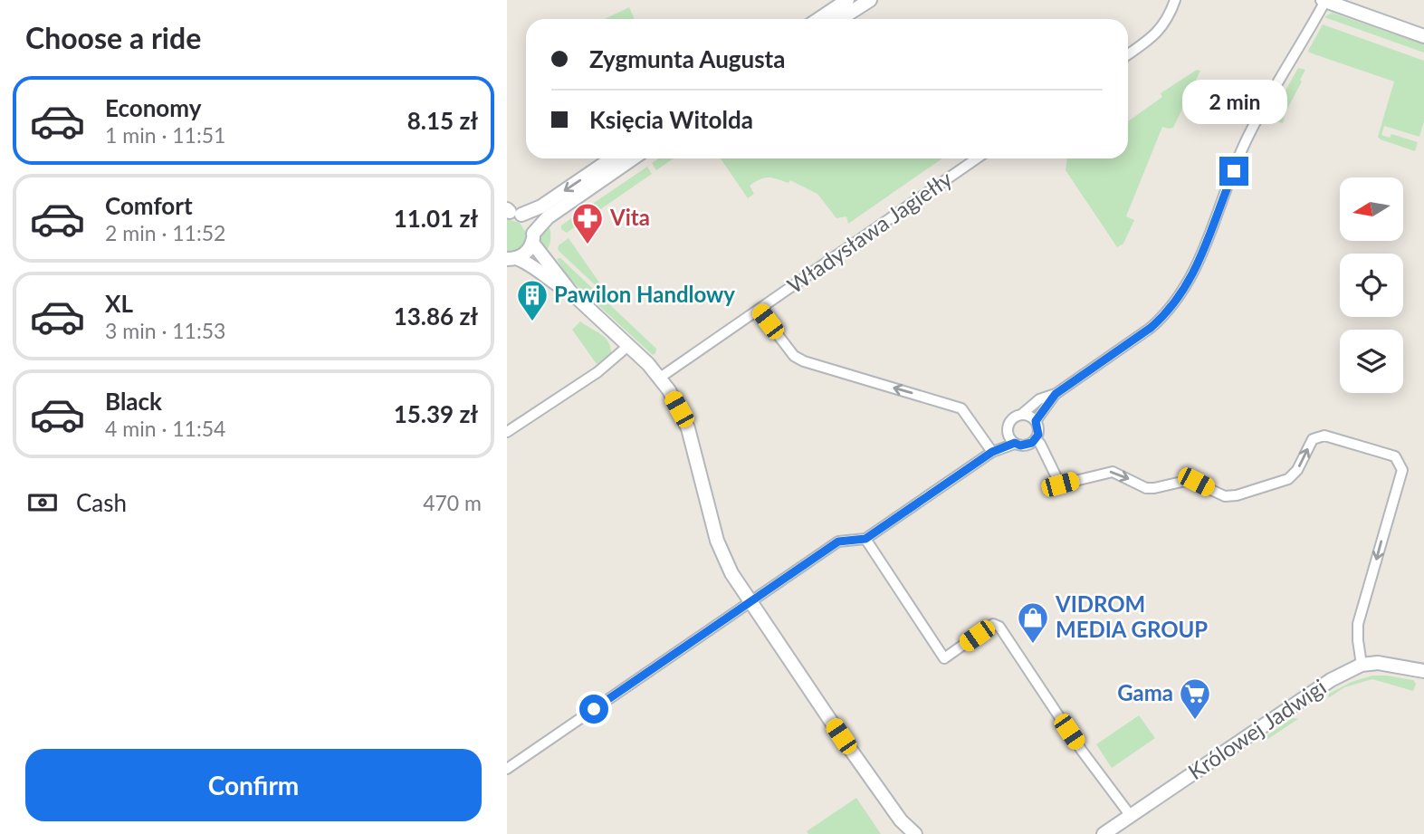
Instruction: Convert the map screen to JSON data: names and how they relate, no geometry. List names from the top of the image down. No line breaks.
{"streets":{"street":["Władysława Jagiełły","Królowej Jadwigi"]},"places":{"pharmacy":["Vita"],"building":["Pawilon Handlowy"],"shop":["VIDROM MEDIA GROUP"],"supermarket":["Gama"]},"north":"left","page":{"heading":"Choose a ride","banner":["Zygmunta Augusta","Księcia Witolda"],"list":[{"name":"Economy","note":"1 min · 11:51","value":"8.15 zł"},{"name":"Comfort","note":"2 min · 11:52","value":"11.01 zł"},{"name":"XL","note":"3 min · 11:53","value":"13.86 zł"},{"name":"Black","note":"4 min · 11:54","value":"15.39 zł"}],"bubble":"2 min","pay":["Cash","470 m"],"buttons":"Confirm"}}
